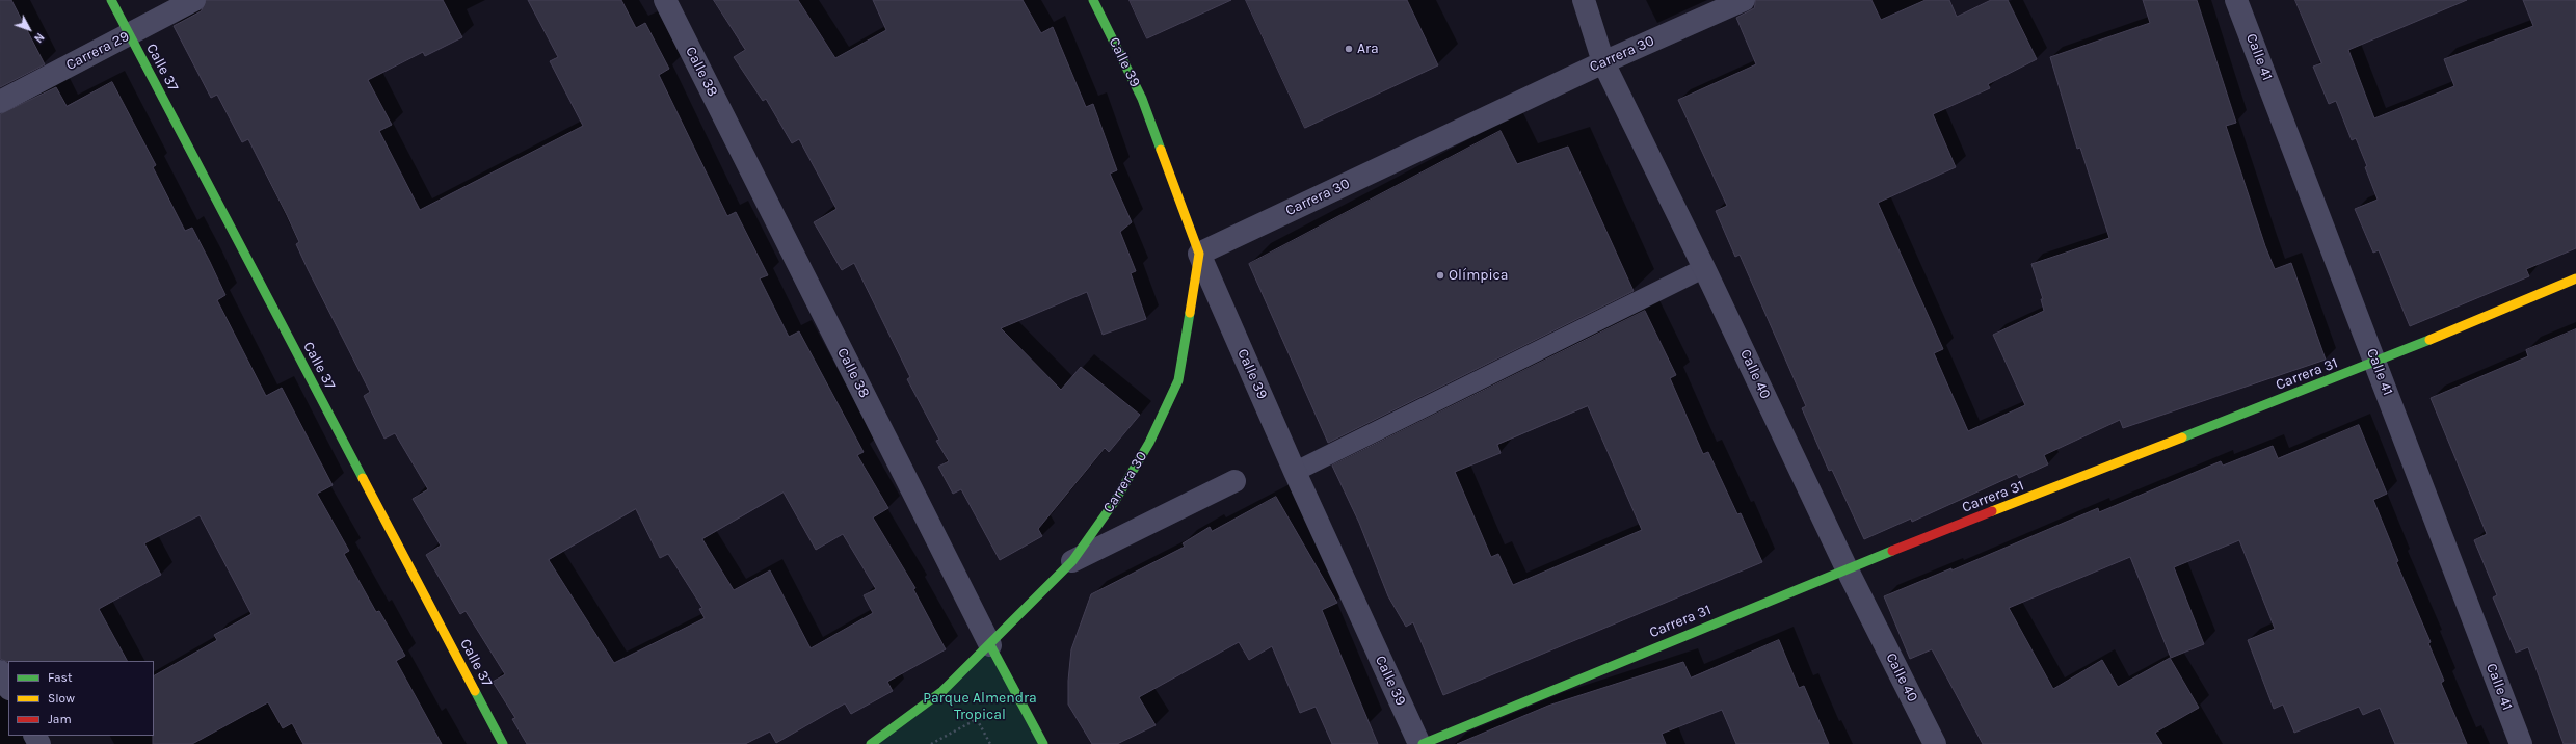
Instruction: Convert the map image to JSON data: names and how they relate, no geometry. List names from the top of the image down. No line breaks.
{"streets":{"street":["Carrera 29","Carrera 30","Calle 41","Calle 39","Calle 37","Calle 38","Calle 40","Carrera 31"]},"crossings":[["Carrera 29","Calle 37"],["Carrera 30","Calle 39"],["Carrera 30","Calle 38"],["Carrera 30","Calle 40"],["Calle 41","Carrera 31"],["Calle 40","Carrera 31"]],"parks":["Parque Almendra Tropical"],"places":["Ara","Olímpica"],"legend":["Fast","Slow","Jam"],"north":"bottom right"}
